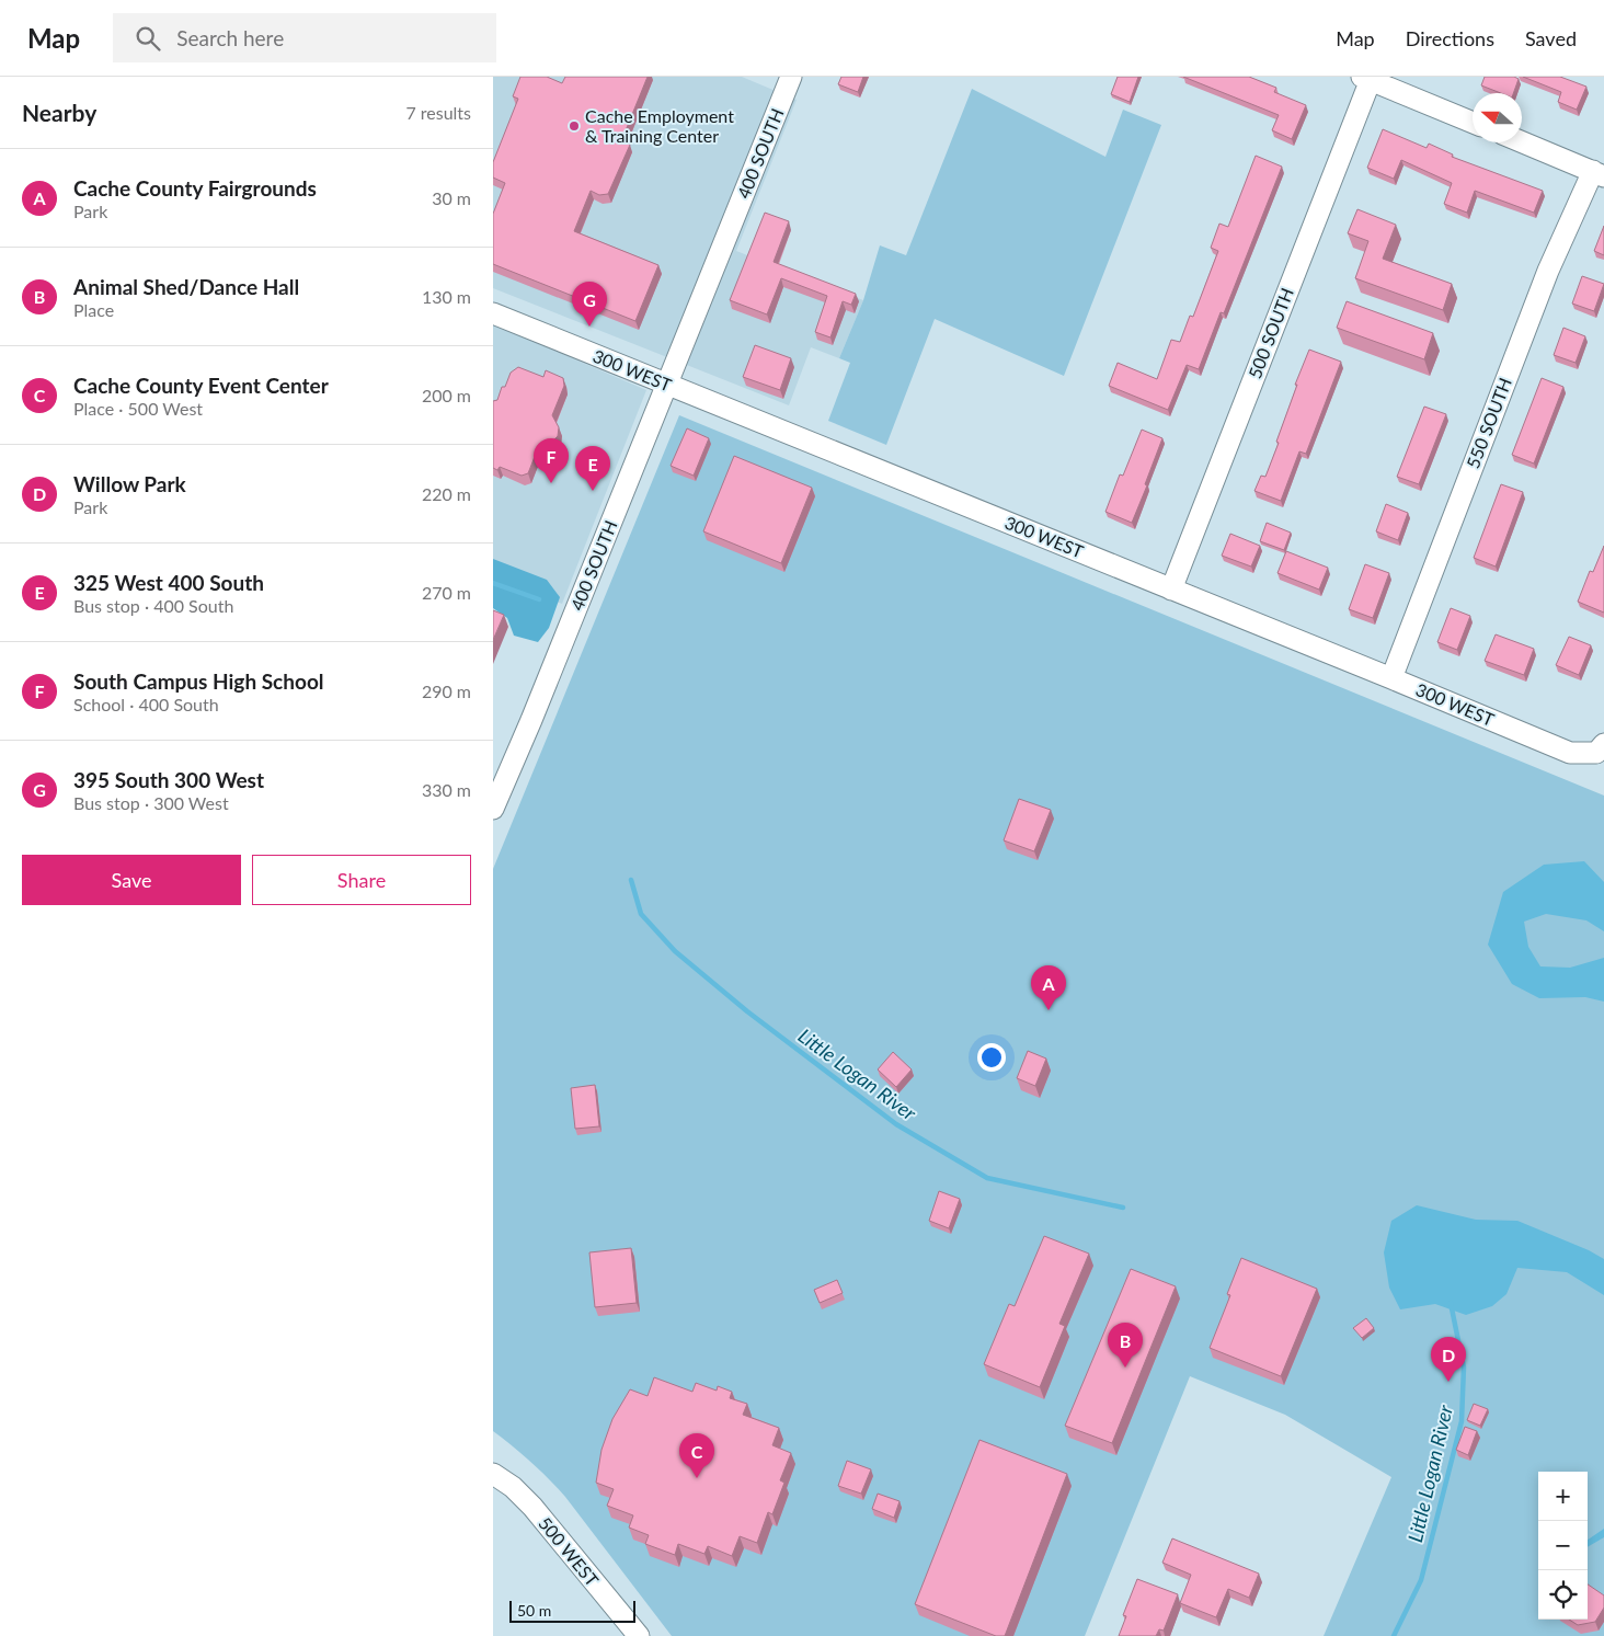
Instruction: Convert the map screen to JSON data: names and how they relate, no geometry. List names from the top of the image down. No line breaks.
{"streets":{"street":["400 SOUTH","500 SOUTH","300 WEST","550 SOUTH","500 WEST"]},"crossings":[["400 SOUTH","300 WEST"],["500 SOUTH","300 WEST"],["300 WEST","550 SOUTH"]],"water":["Little Logan River"],"places":["Cache Employment & Training Center"],"scale_bar":"50 m","north":"left","page":{"header":"Map","search":"Search here","nav":["Map","Directions","Saved"],"heading":["Nearby","7 results"],"list":[{"mark":"A","name":"Cache County Fairgrounds","note":"Park","value":"30 m"},{"mark":"B","name":"Animal Shed/Dance Hall","note":"Place","value":"130 m"},{"mark":"C","name":"Cache County Event Center","note":"Place · 500 West","value":"200 m"},{"mark":"D","name":"Willow Park","note":"Park","value":"220 m"},{"mark":"E","name":"325 West 400 South","note":"Bus stop · 400 South","value":"270 m"},{"mark":"F","name":"South Campus High School","note":"School · 400 South","value":"290 m"},{"mark":"G","name":"395 South 300 West","note":"Bus stop · 300 West","value":"330 m"}],"pins":["G","F","E","A","B","D","C"],"buttons":["Save","Share"],"map_buttons":["+","−"],"scale":"50 m"}}
